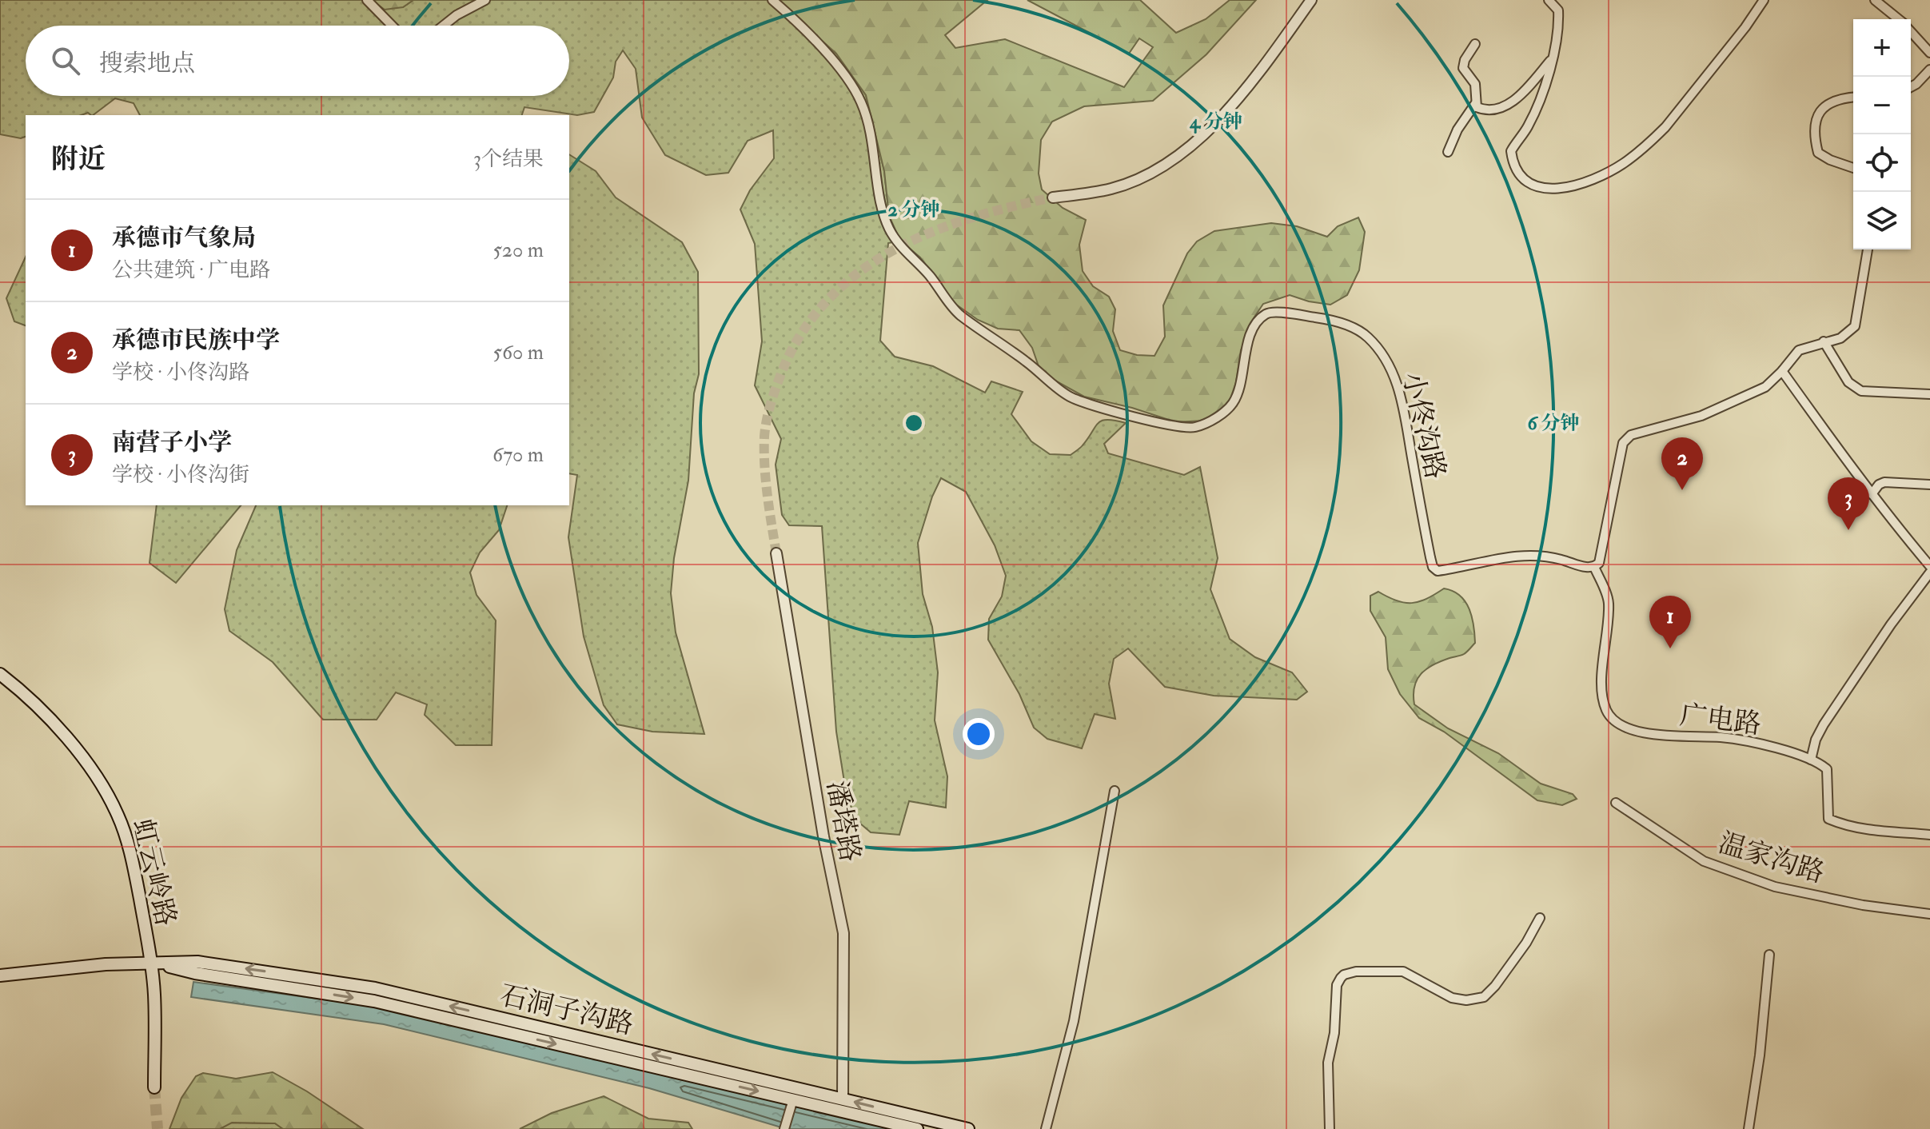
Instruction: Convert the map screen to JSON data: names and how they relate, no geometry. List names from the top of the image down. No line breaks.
{"streets":{"main road":["虹云岭路","石洞子沟路"],"street":["小佟沟路","广电路","潘塔路","温家沟路"]},"crossings":[["小佟沟路","广电路"],["潘塔路","石洞子沟路"],["虹云岭路","石洞子沟路"]],"page":{"map_buttons":["+","−"],"search":"搜索地点","heading":["附近","3个结果"],"list":[{"mark":"1","name":"承德市气象局","note":"公共建筑 · 广电路","value":"520 m"},{"mark":"2","name":"承德市民族中学","note":"学校 · 小佟沟路","value":"560 m"},{"mark":"3","name":"南营子小学","note":"学校 · 小佟沟街","value":"670 m"}],"pins":["2","3","1"]},"rings":["4 分钟","2 分钟","6 分钟"]}
